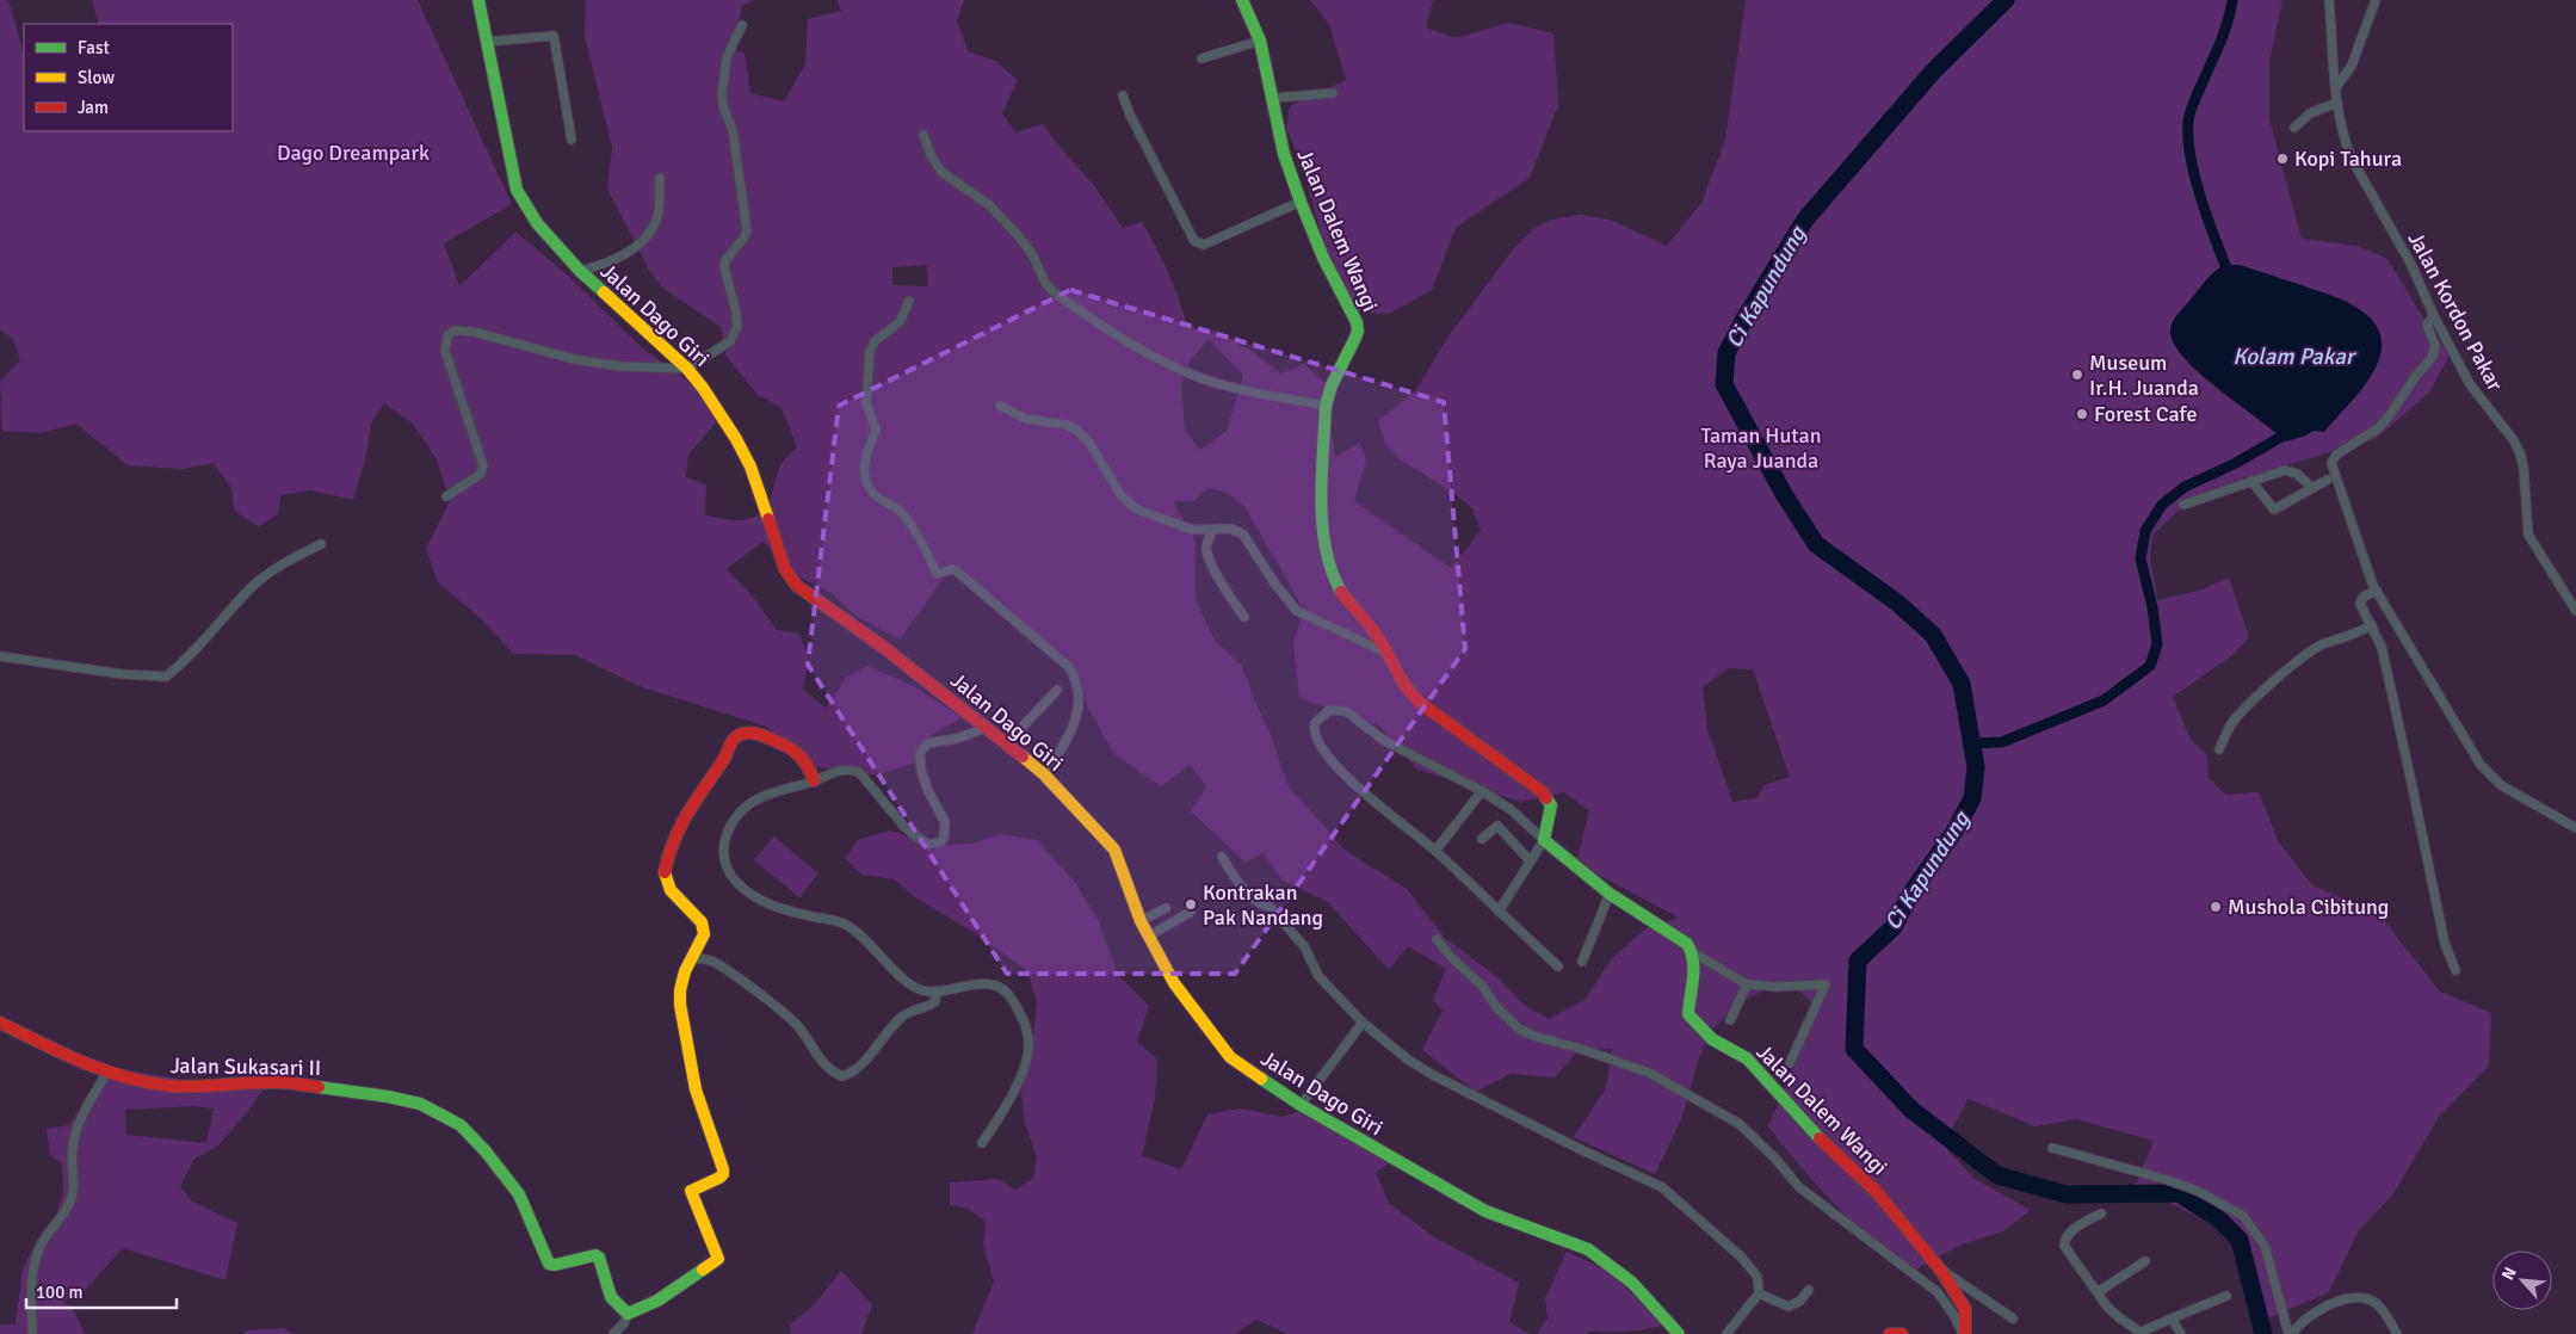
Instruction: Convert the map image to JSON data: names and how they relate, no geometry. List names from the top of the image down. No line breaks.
{"streets":{"street":["Jalan Dalem Wangi","Jalan Kordon Pakar","Jalan Dago Giri","Jalan Sukasari II"]},"water":["Ci Kapundung","Kolam Pakar"],"parks":["Dago Dreampark","Taman Hutan Raya Juanda"],"places":["Kopi Tahura","Museum Ir.H. Juanda","Forest Cafe","Kontrakan Pak Nandang","Mushola Cibitung"],"legend":["Fast","Slow","Jam"],"scale_bar":"100 m","north":"top left"}
